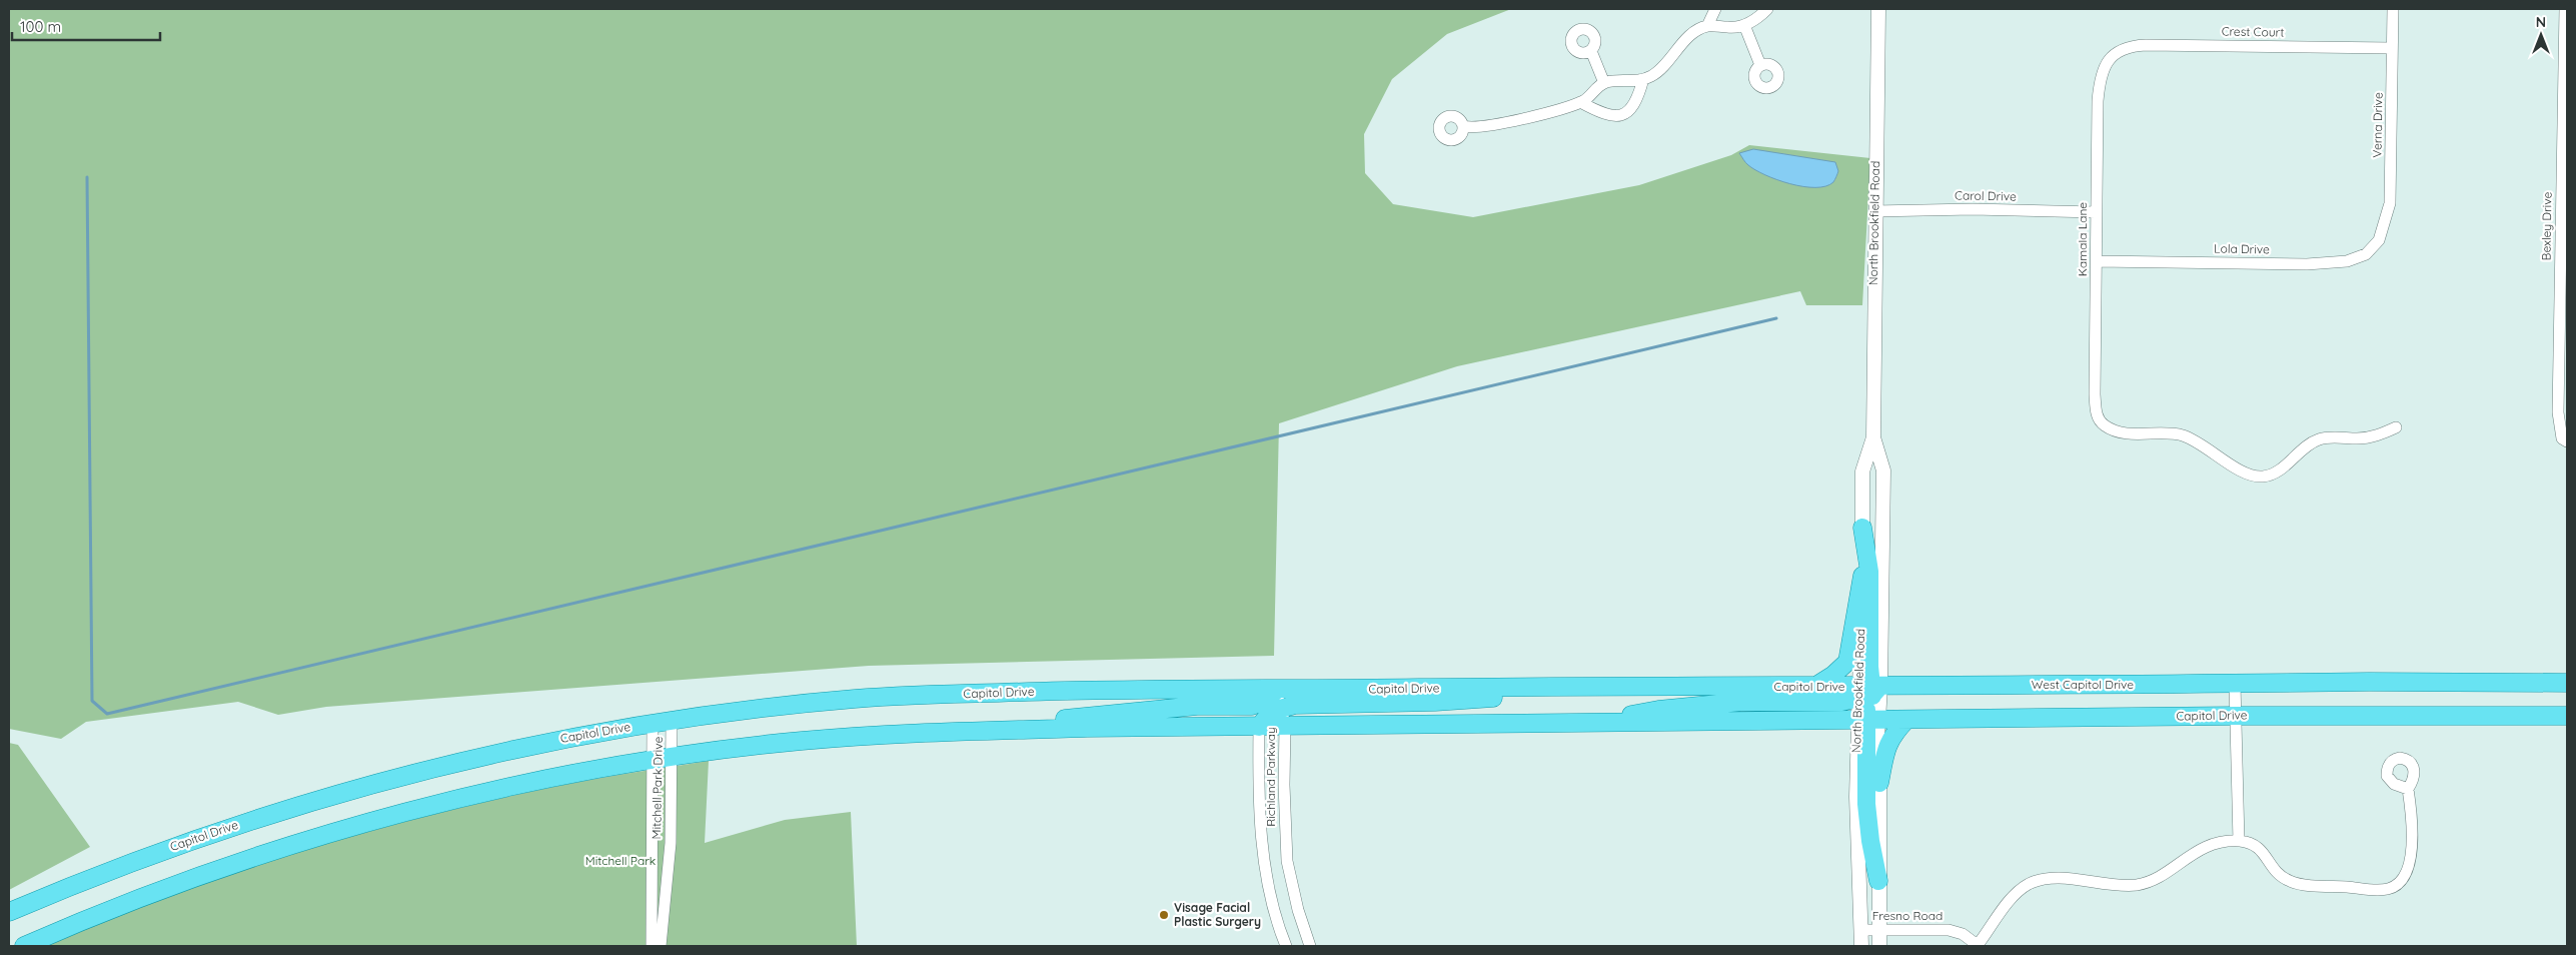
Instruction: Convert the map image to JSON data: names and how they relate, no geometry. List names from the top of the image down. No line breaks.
{"streets":{"main road":["West Capitol Drive","Capitol Drive"],"street":["Crest Court","Verna Drive","Carol Drive","North Brookfield Road","Bexley Drive","Kamala Lane","Lola Drive","Richland Parkway","Mitchell Park Drive","Fresno Road"]},"crossings":[["Crest Court","Verna Drive"],["Crest Court","Kamala Lane"],["Verna Drive","Lola Drive"],["Carol Drive","North Brookfield Road"],["Carol Drive","Kamala Lane"],["North Brookfield Road","Capitol Drive"],["North Brookfield Road","Fresno Road"],["Kamala Lane","Lola Drive"],["West Capitol Drive","Capitol Drive"],["Capitol Drive","Richland Parkway"],["Capitol Drive","Mitchell Park Drive"]],"parks":["Mitchell Park"],"places":["Visage Facial Plastic Surgery"],"scale_bar":"100 m","north":"top"}
